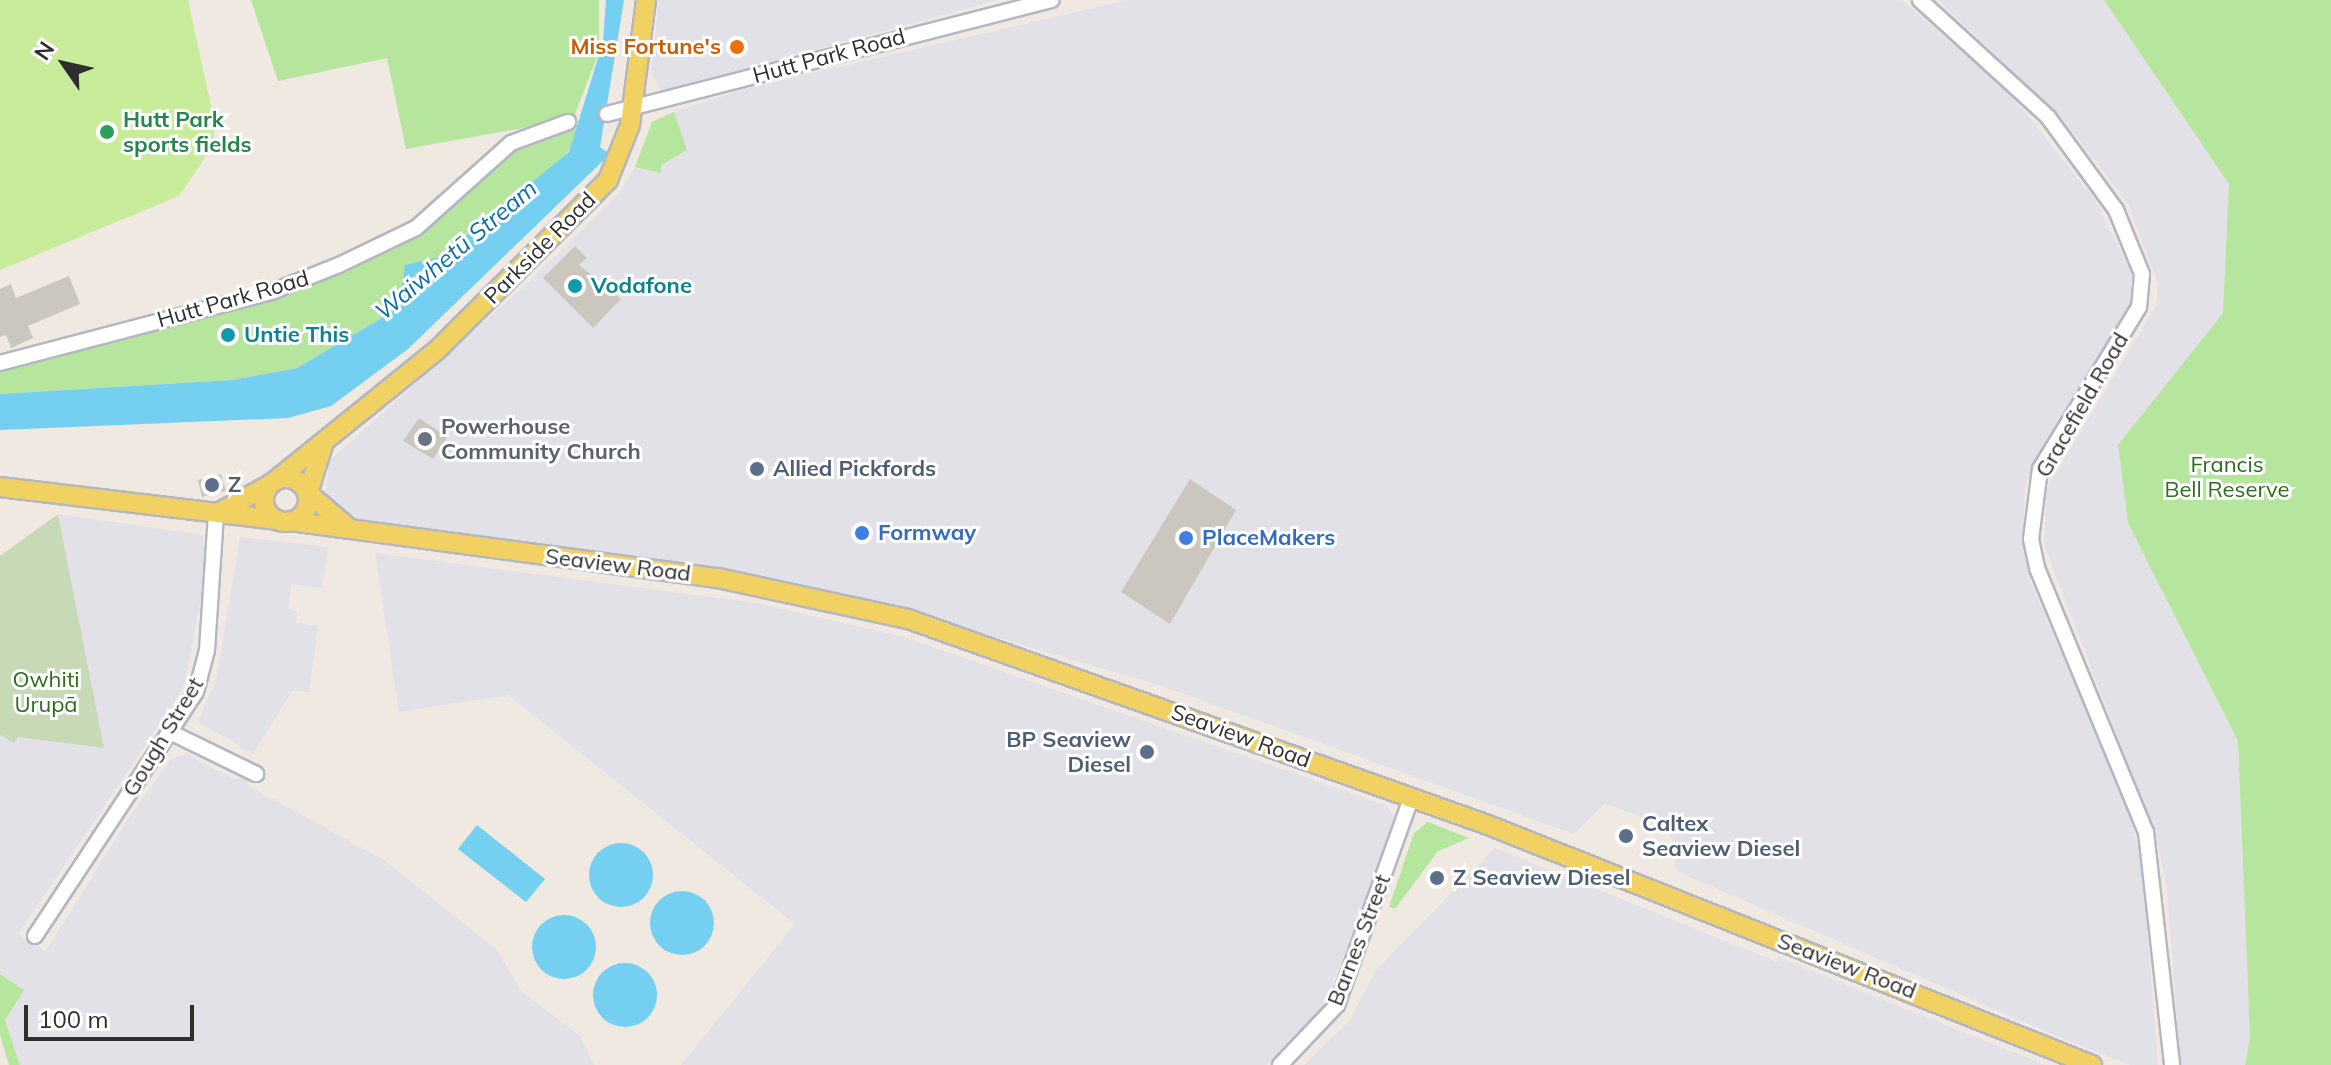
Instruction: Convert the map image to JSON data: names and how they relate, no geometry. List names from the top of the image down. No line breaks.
{"streets":{"main road":["Parkside Road","Seaview Road"],"street":["Hutt Park Road","Gracefield Road","Gough Street","Barnes Street"]},"crossings":[["Hutt Park Road","Parkside Road"],["Parkside Road","Seaview Road"],["Seaview Road","Gough Street"],["Seaview Road","Barnes Street"]],"water":["Waiwhetū Stream"],"parks":["Francis Bell Reserve","Owhiti Urupā"],"places":["Miss Fortune's","Hutt Park sports fields","Vodafone","Untie This","Powerhouse Community Church","Allied Pickfords","Z","Formway","PlaceMakers","BP Seaview Diesel","Caltex Seaview Diesel","Z Seaview Diesel"],"scale_bar":"100 m","north":"top left"}
